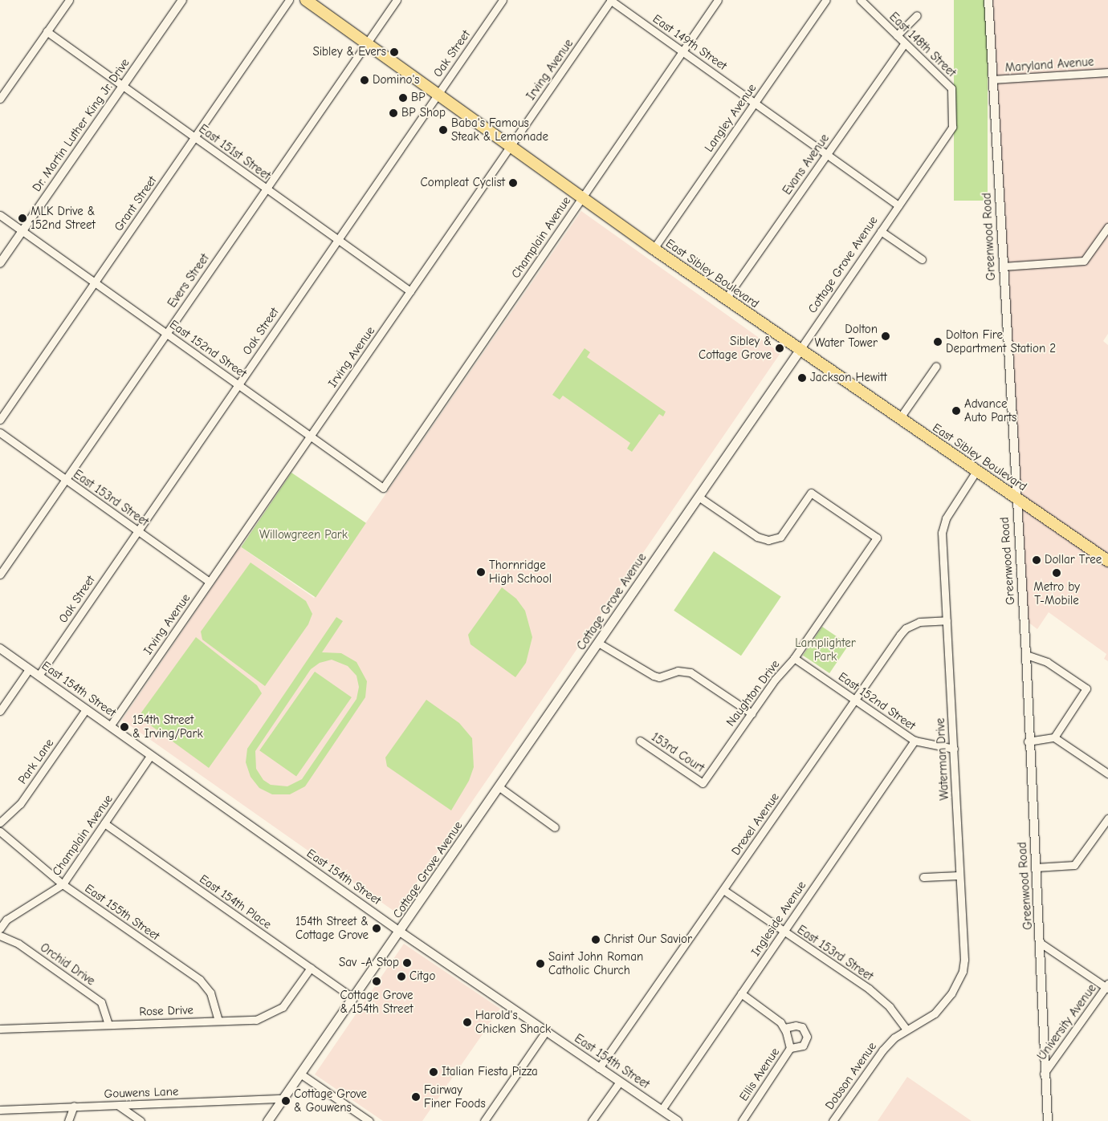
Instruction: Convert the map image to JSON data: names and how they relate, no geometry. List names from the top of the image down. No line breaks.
{"streets":{"main road":["Cottage Grove Avenue","East Sibley Boulevard"],"street":["East 149th Street","East 148th Street","Oak Street","Maryland Avenue","Irving Avenue","Langley Avenue","Dr. Martin Luther King Jr. Drive","East 151st Street","Evans Avenue","Grant Street","Greenwood Road","Champlain Avenue","Evers Street","East 152nd Street","East 153rd Street","East 154th Street","Naughton Drive","153rd Court","Waterman Drive","Park Lane","Drexel Avenue","East 154th Place","East 155th Street","Ingleside Avenue","Orchid Drive","Rose Drive","University Avenue","Ellis Avenue","Dobson Avenue","Gouwens Lane"]},"crossings":[["East 149th Street","Irving Avenue"],["East 149th Street","Langley Avenue"],["East 149th Street","Evans Avenue"],["East 149th Street","Champlain Avenue"],["East 148th Street","Evans Avenue"],["East 148th Street","Cottage Grove Avenue"],["Oak Street","East 151st Street"],["Oak Street","East Sibley Boulevard"],["Oak Street","East 152nd Street"],["Oak Street","East 153rd Street"],["Oak Street","East 154th Street"],["Maryland Avenue","Greenwood Road"],["Irving Avenue","East 151st Street"],["Irving Avenue","East Sibley Boulevard"],["Irving Avenue","East 152nd Street"],["Irving Avenue","East 153rd Street"],["Irving Avenue","East 154th Street"],["Langley Avenue","East Sibley Boulevard"],["Dr. Martin Luther King Jr. Drive","East 151st Street"],["Dr. Martin Luther King Jr. Drive","East 152nd Street"],["East 151st Street","Grant Street"],["East 151st Street","Evers Street"],["Evans Avenue","East Sibley Boulevard"],["Grant Street","East 152nd Street"],["Greenwood Road","East Sibley Boulevard"],["Greenwood Road","University Avenue"],["Champlain Avenue","East Sibley Boulevard"],["Champlain Avenue","East 152nd Street"],["Champlain Avenue","East 154th Street"],["Champlain Avenue","East 154th Place"],["Champlain Avenue","East 155th Street"],["Cottage Grove Avenue","East Sibley Boulevard"],["Cottage Grove Avenue","East 154th Street"],["Cottage Grove Avenue","Naughton Drive"],["Cottage Grove Avenue","East 154th Place"],["Cottage Grove Avenue","Gouwens Lane"],["East Sibley Boulevard","Evers Street"],["East Sibley Boulevard","Waterman Drive"],["Evers Street","East 152nd Street"],["Evers Street","East 153rd Street"],["East 152nd Street","Naughton Drive"],["East 152nd Street","Waterman Drive"],["East 152nd Street","Drexel Avenue"],["East 152nd Street","Ingleside Avenue"],["East 153rd Street","Waterman Drive"],["East 153rd Street","Drexel Avenue"],["East 153rd Street","Ingleside Avenue"],["East 153rd Street","Dobson Avenue"],["East 154th Street","Park Lane"],["East 154th Street","Drexel Avenue"],["East 154th Street","Ingleside Avenue"],["Naughton Drive","153rd Court"],["Waterman Drive","Drexel Avenue"],["Waterman Drive","Dobson Avenue"],["East 154th Place","Rose Drive"],["East 155th Street","Rose Drive"],["Orchid Drive","Rose Drive"]],"parks":["Willowgreen Park","Lamplighter Park"],"places":["Sibley & Evers","Domino's","BP","BP Shop","Baba's Famous Steak & Lemonade","Compleat Cyclist","MLK Drive & 152nd Street","Dolton Water Tower","Dolton Fire Department Station 2","Sibley & Cottage Grove","Jackson Hewitt","Advance Auto Parts","Dollar Tree","Thornridge High School","Metro by T-Mobile","154th Street & Irving/Park","154th Street & Cottage Grove","Christ Our Savior","Sav -A Stop","Saint John Roman Catholic Church","Citgo","Cottage Grove & 154th Street","Harold's Chicken Shack","Italian Fiesta Pizza","Fairway Finer Foods","Cottage Grove & Gouwens"]}
